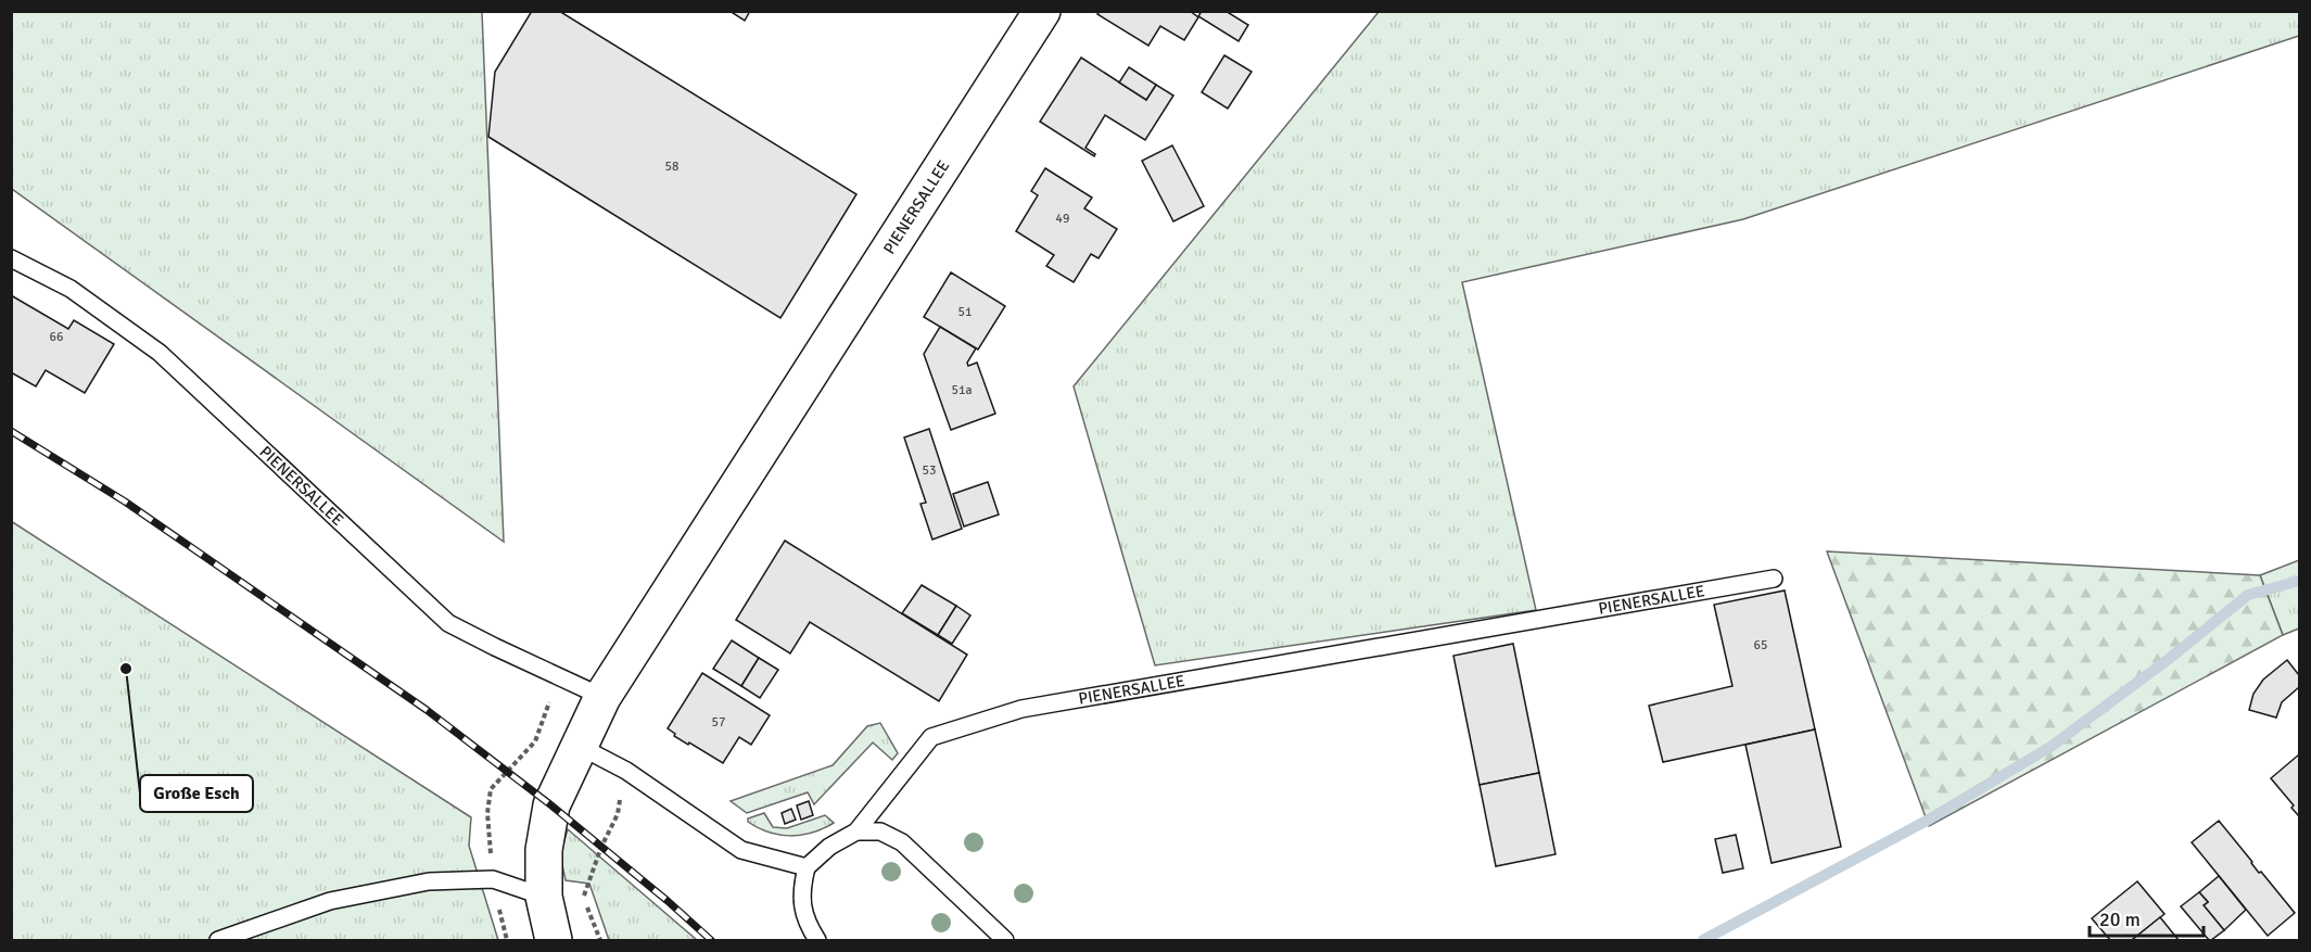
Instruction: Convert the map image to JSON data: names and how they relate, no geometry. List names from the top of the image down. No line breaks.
{"streets":{"main road":["PIENERSALLEE"]},"places":["Große Esch"],"house_numbers":["58","49","51","66","51a","53","65","57"],"scale_bar":"20 m"}
